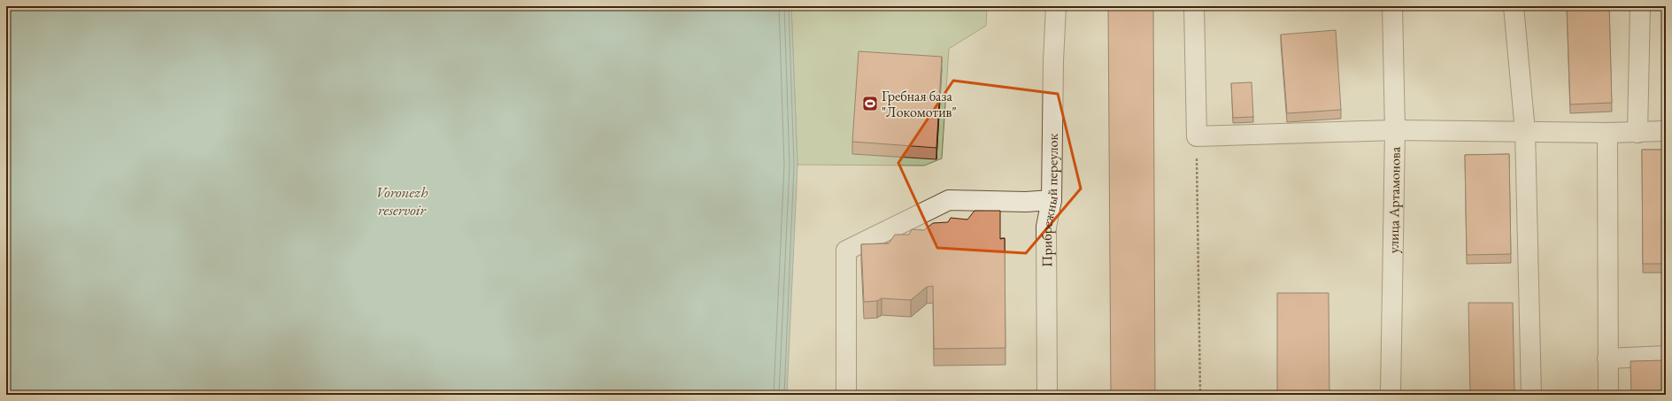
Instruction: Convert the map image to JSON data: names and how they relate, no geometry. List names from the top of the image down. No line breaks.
{"streets":{"street":["Прибрежный переулок","улица Артамонова"]},"water":["Voronezh reservoir"],"places":{"sports":["Гребная база \"Локомотив\""]}}
